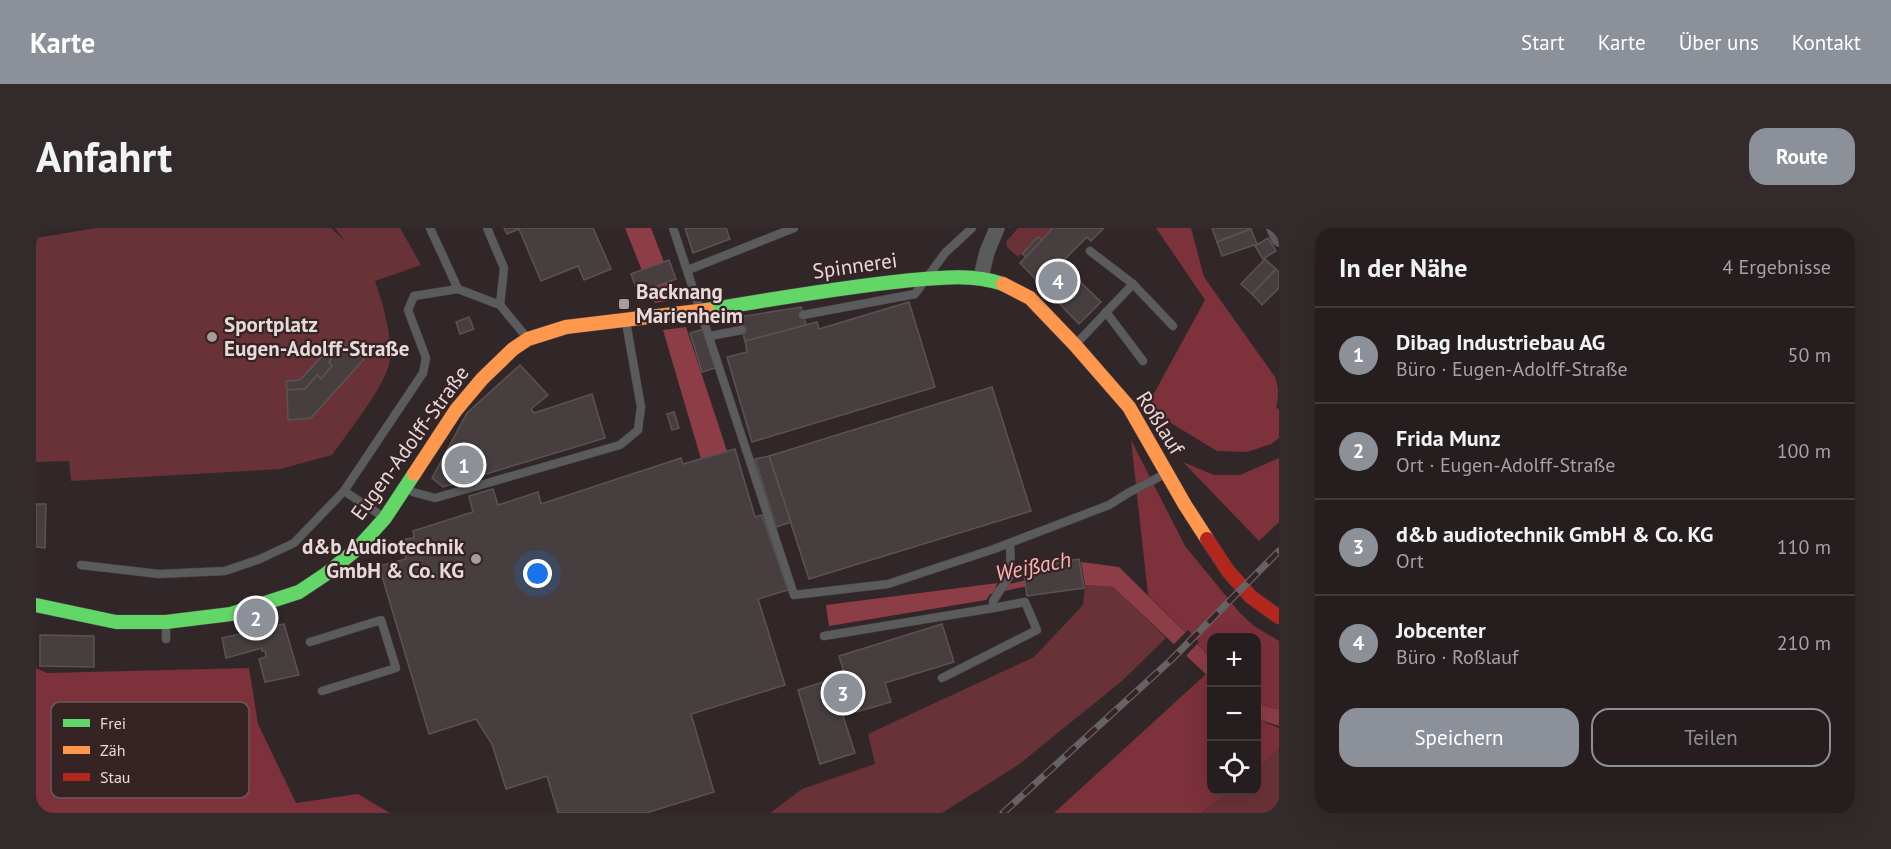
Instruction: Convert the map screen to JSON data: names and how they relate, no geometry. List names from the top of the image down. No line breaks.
{"streets":{"street":["Spinnerei","Roßlauf","Eugen-Adolff-Straße"]},"crossings":[["Spinnerei","Roßlauf"],["Spinnerei","Eugen-Adolff-Straße"]],"water":["Weißach"],"places":{"transit":["Backnang Marienheim"],"other":["Sportplatz Eugen-Adolff-Straße","d&b Audiotechnik GmbH & Co. KG"]},"legend":["Frei","Zäh","Stau"],"page":{"header":"Karte","nav":["Start","Karte","Über uns","Kontakt"],"buttons":["Route",["Speichern","Teilen"]],"title":"Anfahrt","heading":["In der Nähe","4 Ergebnisse"],"pins":["4","1","2","3"],"list":[{"mark":"1","name":"Dibag Industriebau AG","note":"Büro · Eugen-Adolff-Straße","value":"50 m"},{"mark":"2","name":"Frida Munz","note":"Ort · Eugen-Adolff-Straße","value":"100 m"},{"mark":"3","name":"d&b audiotechnik GmbH & Co. KG","note":"Ort","value":"110 m"},{"mark":"4","name":"Jobcenter","note":"Büro · Roßlauf","value":"210 m"}],"map_buttons":["+","−"]}}
